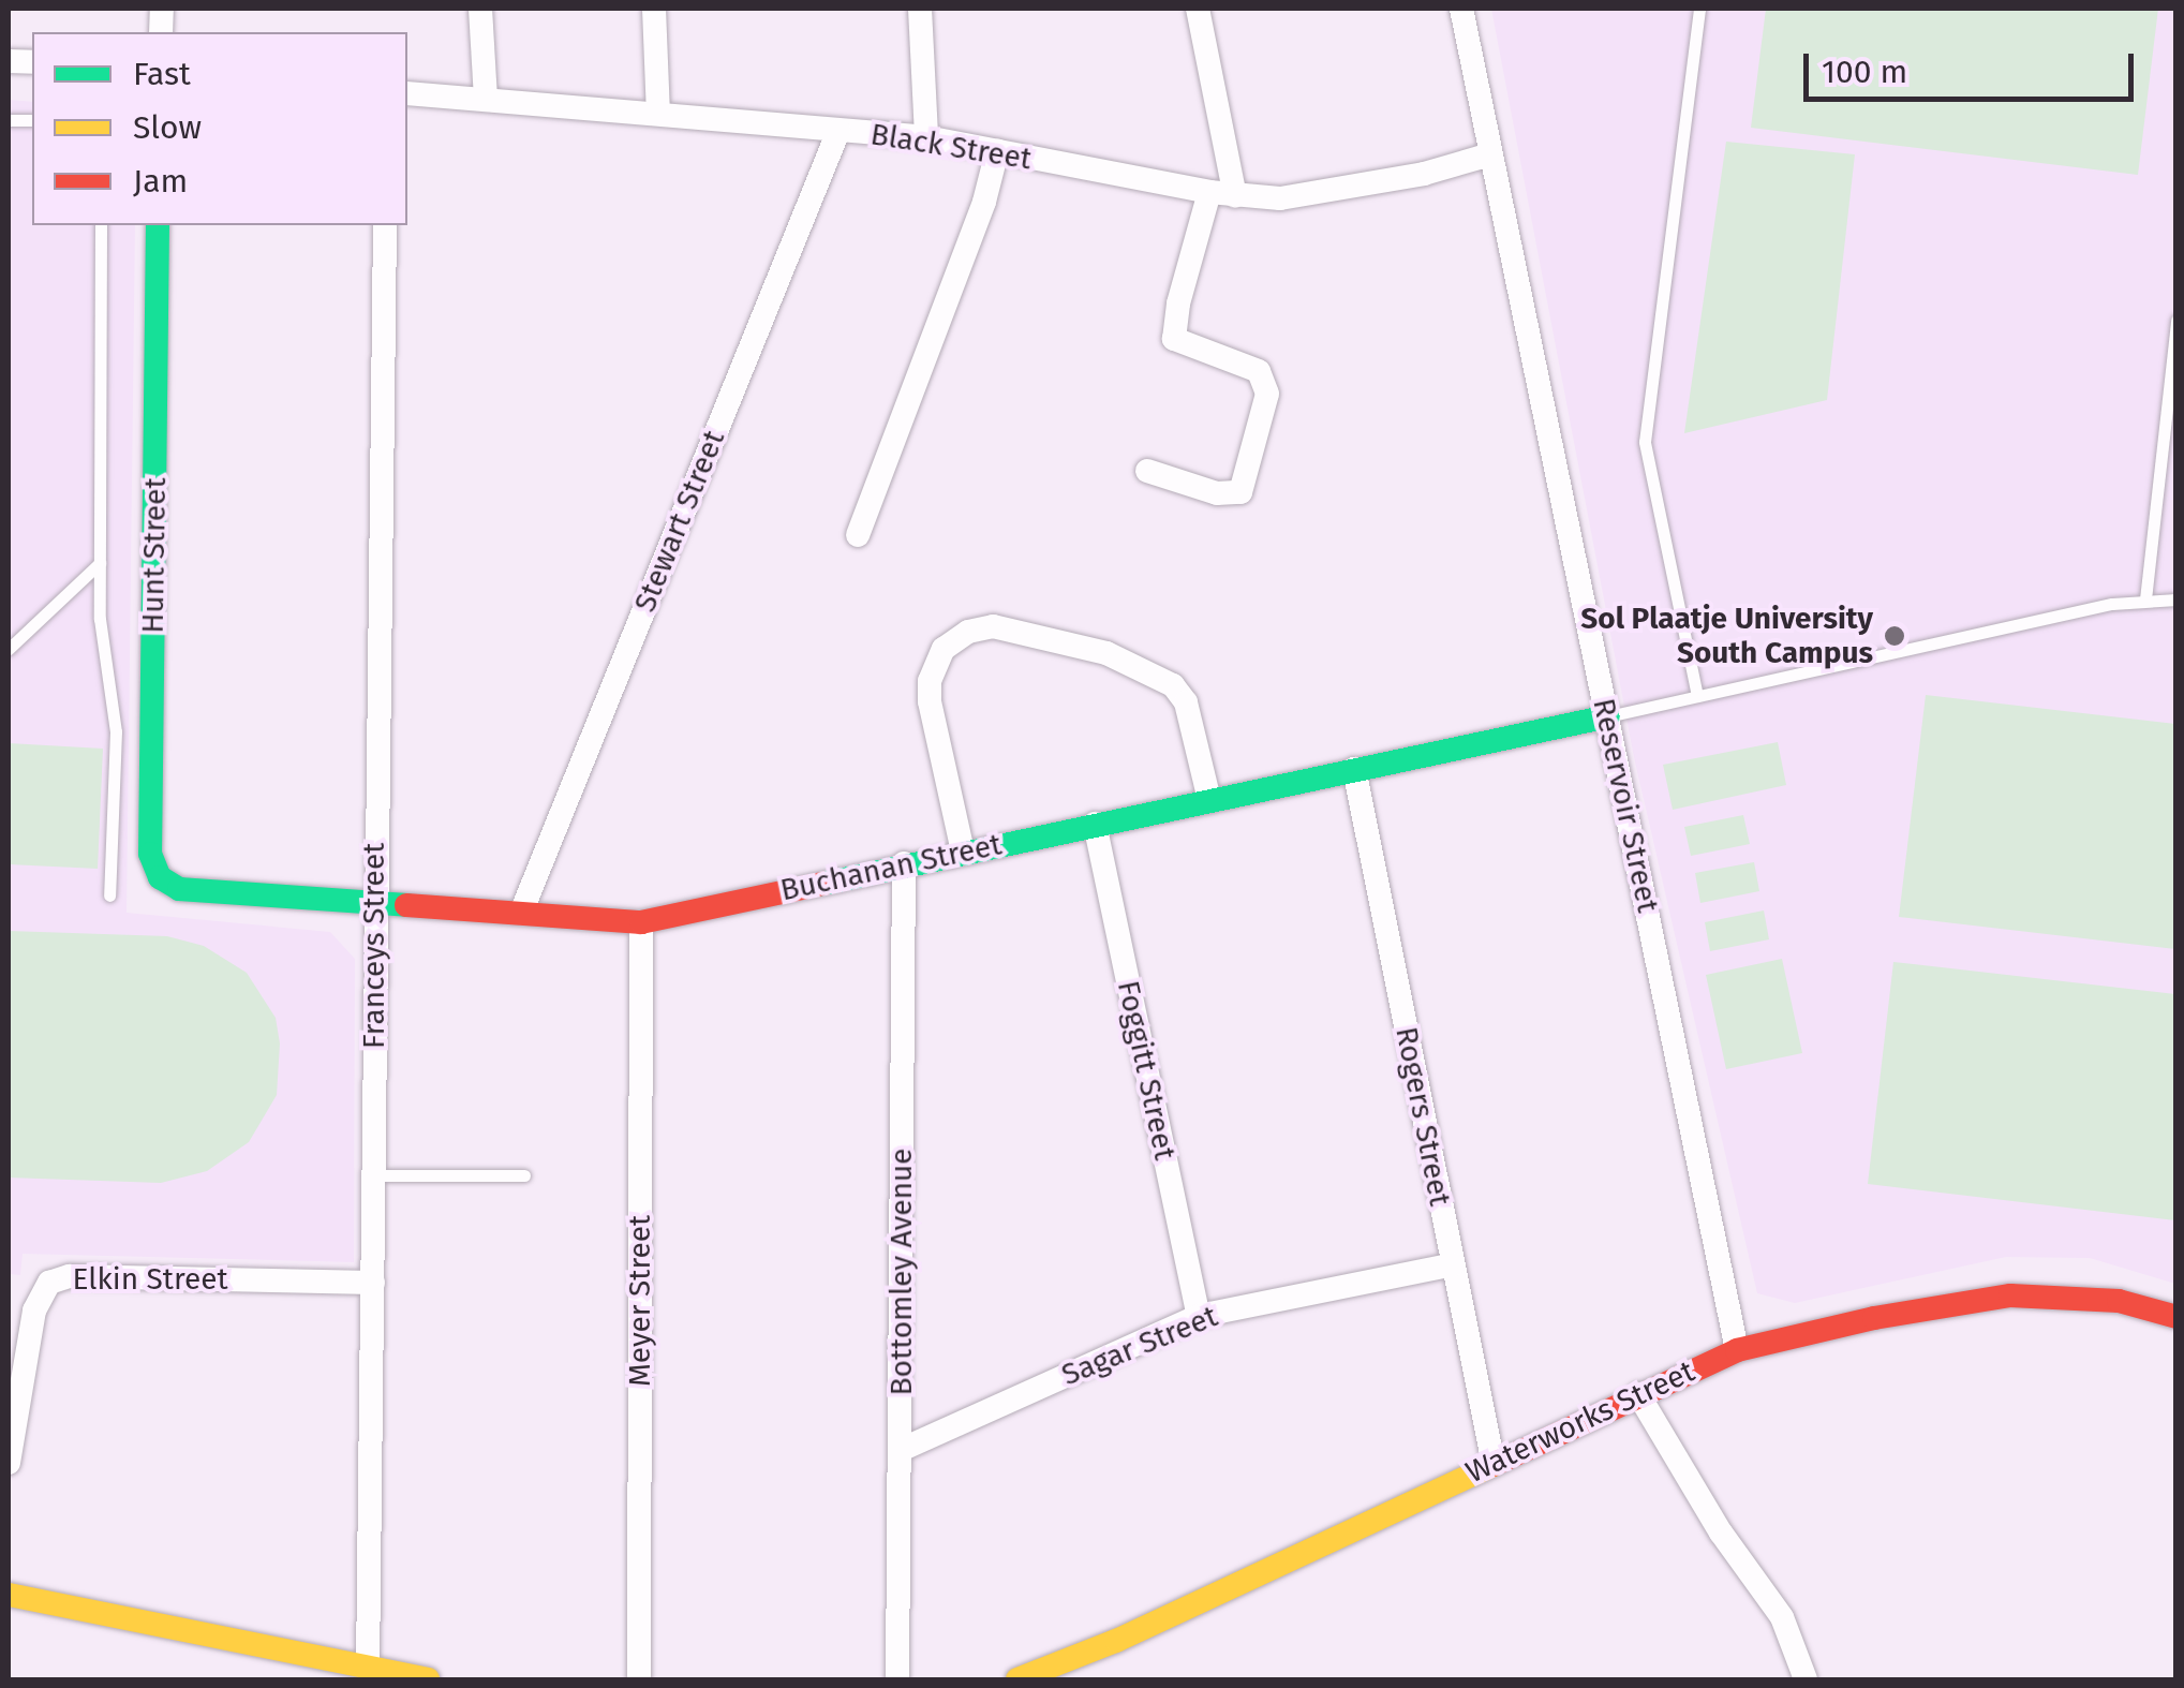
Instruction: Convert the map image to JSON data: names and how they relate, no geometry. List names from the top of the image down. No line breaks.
{"streets":{"street":["Black Street","Stewart Street","Hunt Street","Reservoir Street","Buchanan Street","Franceys Street","Foggitt Street","Rogers Street","Bottomley Avenue","Elkin Street","Meyer Street","Sagar Street","Waterworks Street"]},"crossings":[["Black Street","Stewart Street"],["Black Street","Reservoir Street"],["Stewart Street","Buchanan Street"],["Hunt Street","Buchanan Street"],["Reservoir Street","Buchanan Street"],["Reservoir Street","Waterworks Street"],["Buchanan Street","Franceys Street"],["Buchanan Street","Foggitt Street"],["Buchanan Street","Rogers Street"],["Buchanan Street","Bottomley Avenue"],["Buchanan Street","Meyer Street"],["Franceys Street","Elkin Street"],["Foggitt Street","Sagar Street"],["Rogers Street","Sagar Street"],["Rogers Street","Waterworks Street"],["Bottomley Avenue","Sagar Street"]],"places":["Sol Plaatje University South Campus"],"legend":["Fast","Slow","Jam"],"scale_bar":"100 m"}
